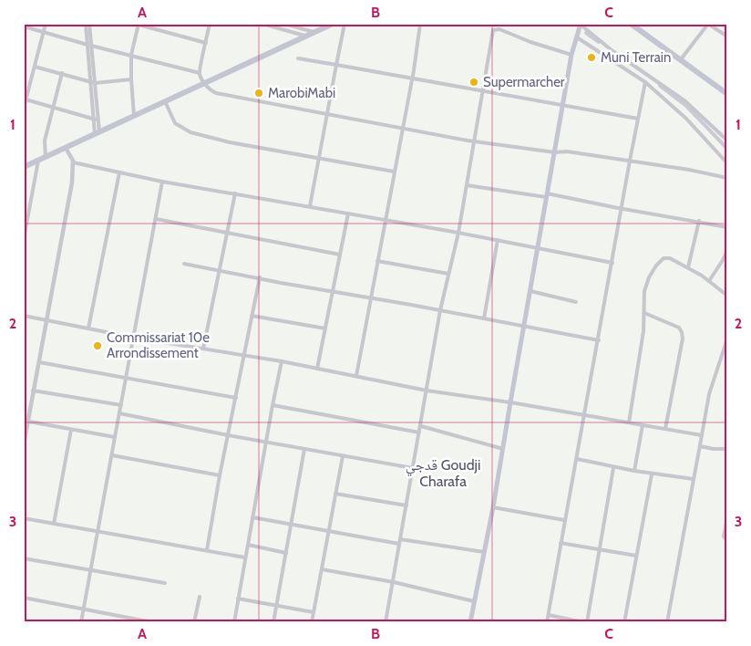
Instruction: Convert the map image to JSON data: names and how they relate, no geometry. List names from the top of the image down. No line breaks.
{"districts":["قدجي Goudji Charafa"],"places":["Muni Terrain","Supermarcher","MarobiMabi","Commissariat 10e Arrondissement"],"grid":{"columns":["A","B","C"],"rows":["1","2","3"]}}
